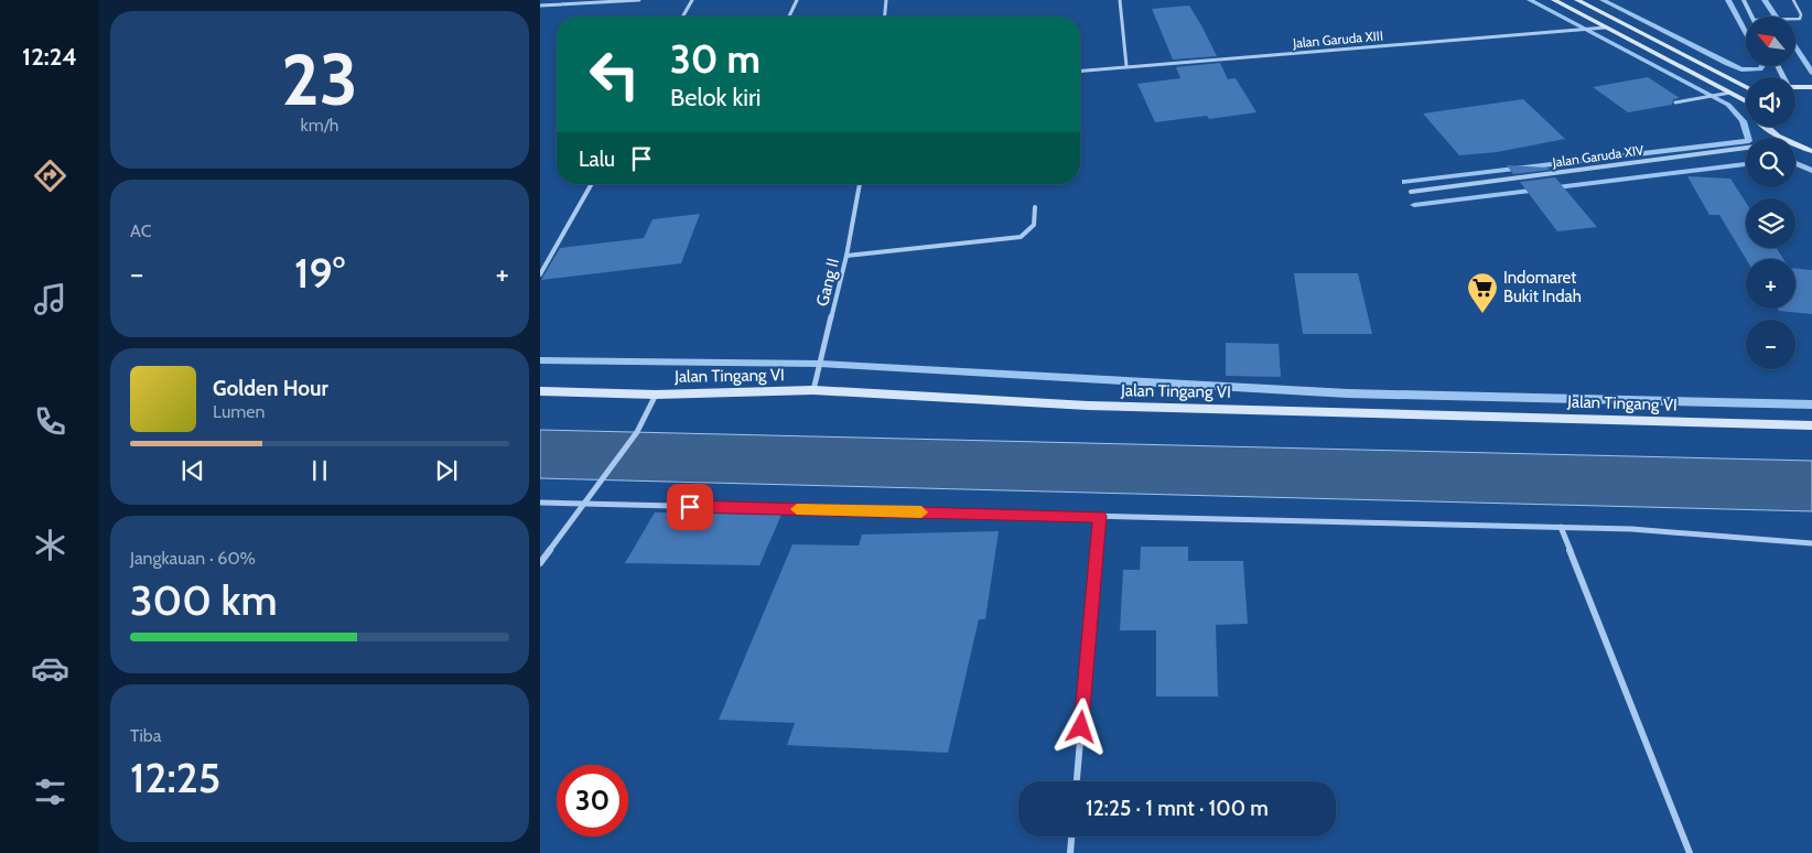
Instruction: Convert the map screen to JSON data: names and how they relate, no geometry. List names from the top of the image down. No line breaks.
{"streets":{"main road":["Jalan Tingang VI"],"street":["Jalan Garuda XIII","Jalan Garuda XIV","Gang II"]},"crossings":[["Gang II","Jalan Tingang VI"]],"places":{"supermarket":["Indomaret Bukit Indah"]},"north":"top left","page":{"tabs":"12:24","tile":[["23","km/h"],"AC",["Jangkauan · 60%","300 km"],["Tiba","12:25"]],"map_buttons":["+","−"],"turn":["30 m","Belok kiri"],"then":"Lalu","heat":["−","19°","+"],"song":["Golden Hour","Lumen"],"limit":"30","trip":"12:25 · 1 mnt · 100 m"}}
